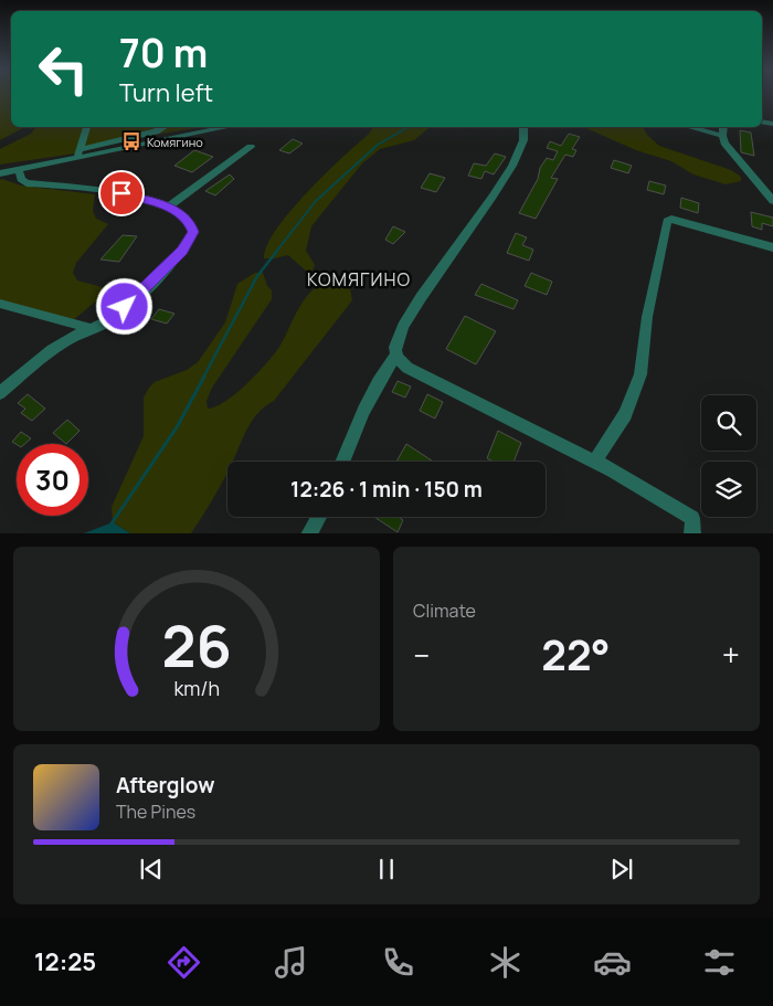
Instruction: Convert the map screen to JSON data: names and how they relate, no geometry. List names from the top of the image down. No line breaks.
{"districts":["КОМЯГИНО"],"places":{"bus stop":["Комягино"]},"page":{"turn":["70 m","Turn left"],"limit":"30","trip":"12:26 · 1 min · 150 m","tile":"Climate","heat":["−","22°","+"],"song":["Afterglow","The Pines"],"tabs":"12:25","gauge":["26","km/h"]}}
